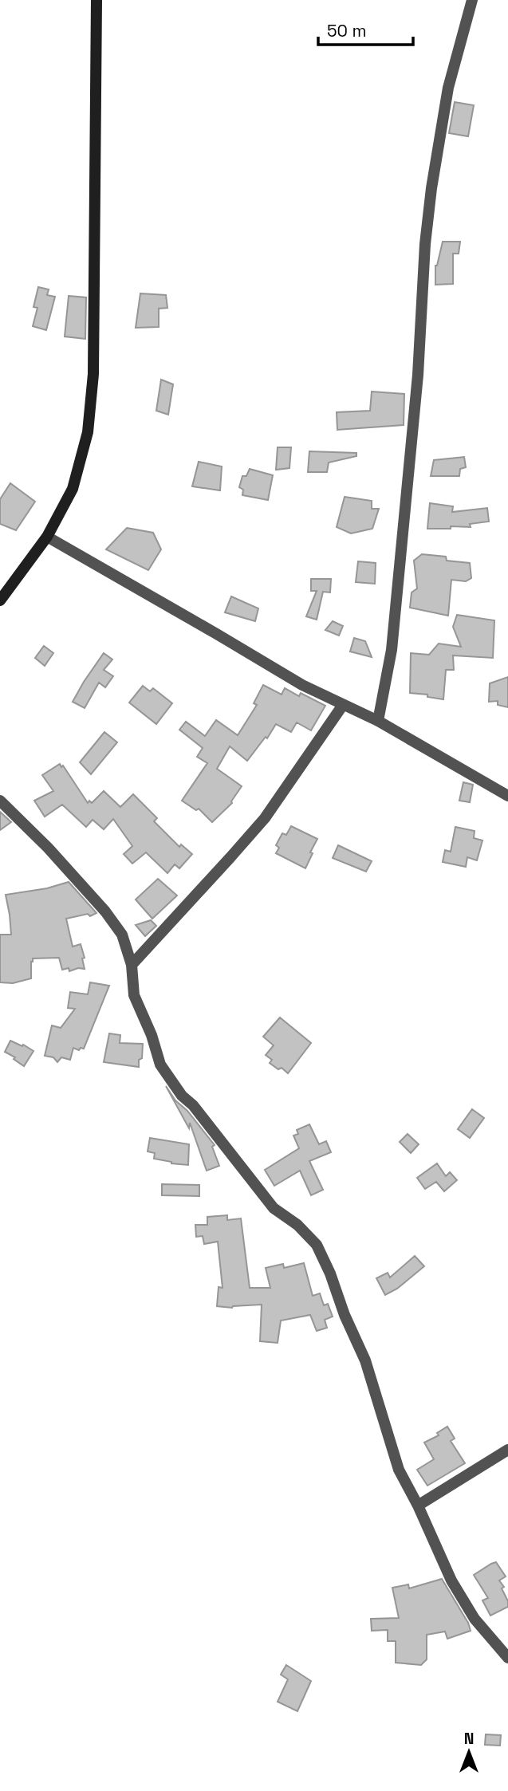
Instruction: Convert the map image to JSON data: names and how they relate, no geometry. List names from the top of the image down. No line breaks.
{"scale_bar":"50 m","north":"top"}
